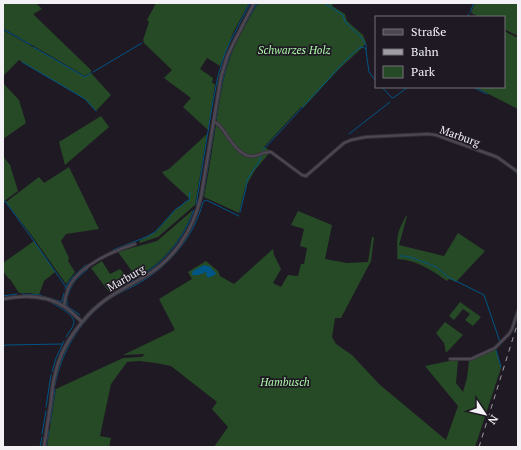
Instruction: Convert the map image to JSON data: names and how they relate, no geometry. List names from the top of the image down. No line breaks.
{"streets":{"street":["Marburg"]},"parks":["Schwarzes Holz","Hambusch"],"legend":["Straße","Bahn","Park"],"north":"bottom right"}
